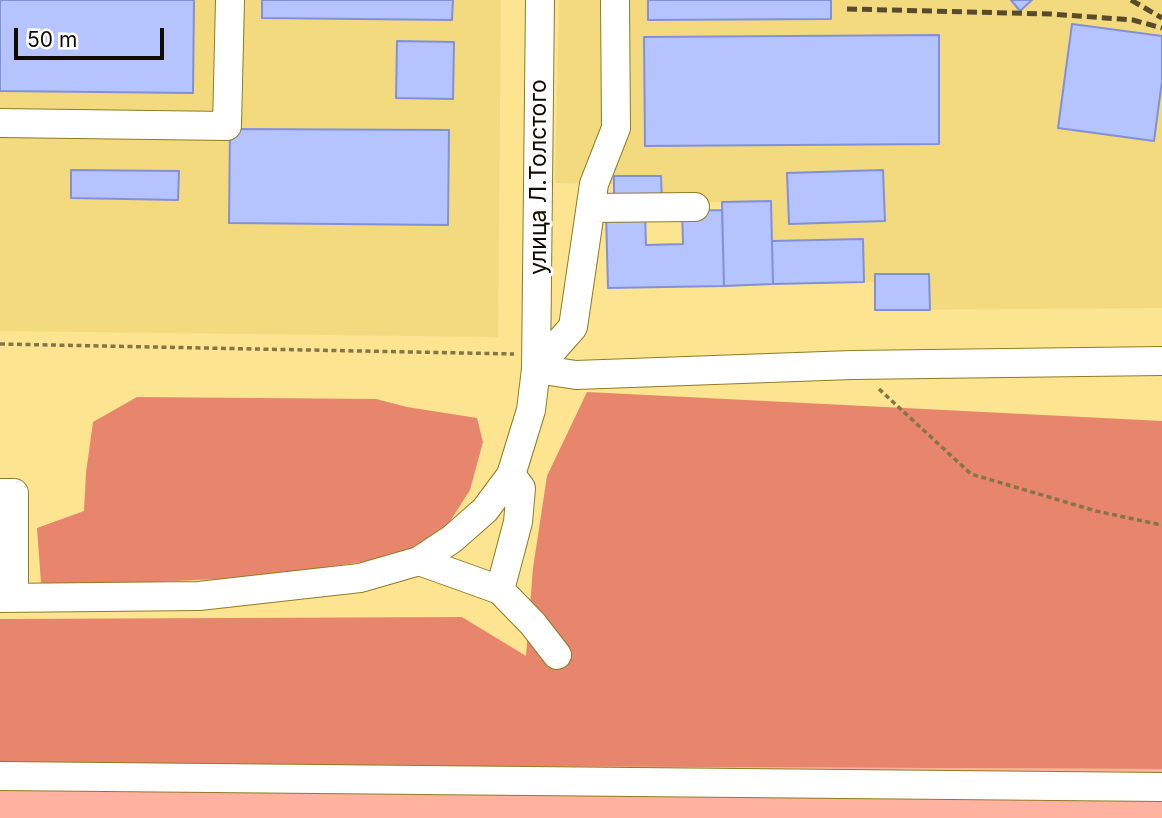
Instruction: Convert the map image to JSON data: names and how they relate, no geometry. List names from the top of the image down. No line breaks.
{"streets":{"street":["улица Л.Толстого"]},"scale_bar":"50 m"}
